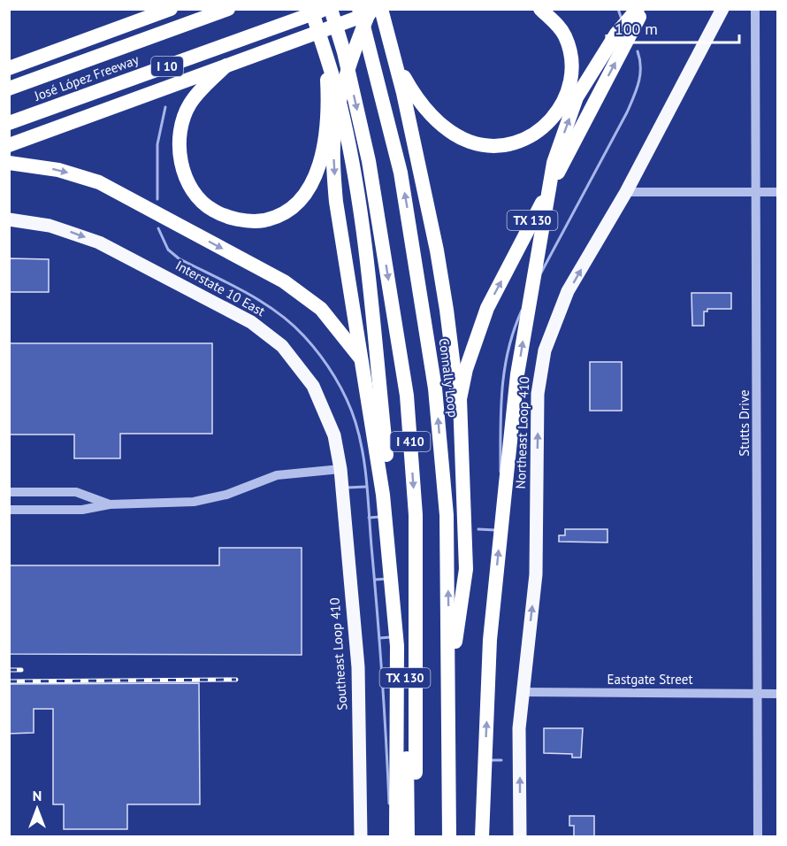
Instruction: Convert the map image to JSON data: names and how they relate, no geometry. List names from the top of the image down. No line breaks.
{"streets":{"highway":["I 10","José López Freeway","TX 130","Connally Loop","I 410"],"main road":["Interstate 10 East","Northeast Loop 410","Southeast Loop 410"],"street":["Stutts Drive","Eastgate Street"]},"crossings":[["TX 130","Connally Loop"],["Interstate 10 East","Southeast Loop 410"],["Stutts Drive","Eastgate Street"],["Northeast Loop 410","Eastgate Street"]],"one_way":["Interstate 10 East","Northeast Loop 410"],"scale_bar":"100 m","north":"top"}
